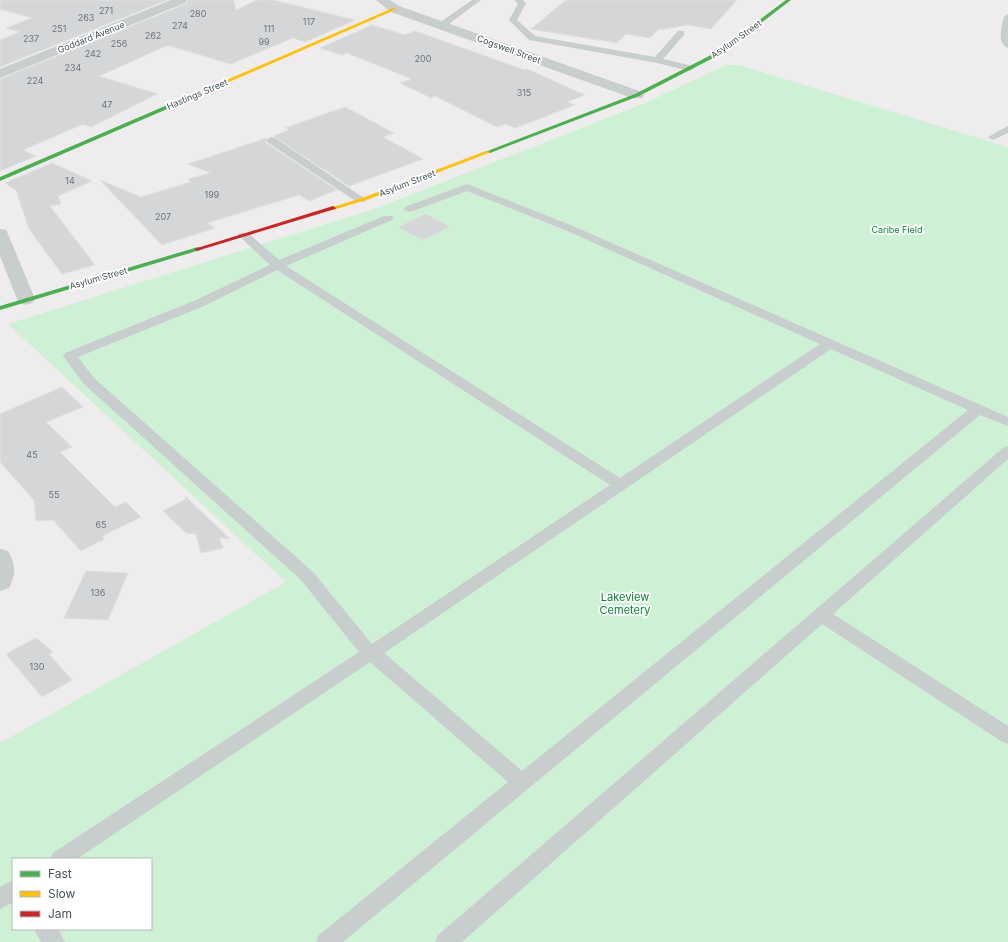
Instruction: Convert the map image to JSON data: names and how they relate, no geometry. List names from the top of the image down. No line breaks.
{"streets":{"street":["Goddard Avenue","Asylum Street","Cogswell Street","Hastings Street"]},"crossings":[["Asylum Street","Cogswell Street"],["Cogswell Street","Hastings Street"]],"parks":["Caribe Field","Lakeview Cemetery"],"house_numbers":["271","280","263","117","274","251","111","262","237","99","256","242","200","234","224","315","47","14","199","207","45","55","65","136","130"],"legend":["Fast","Slow","Jam"]}
